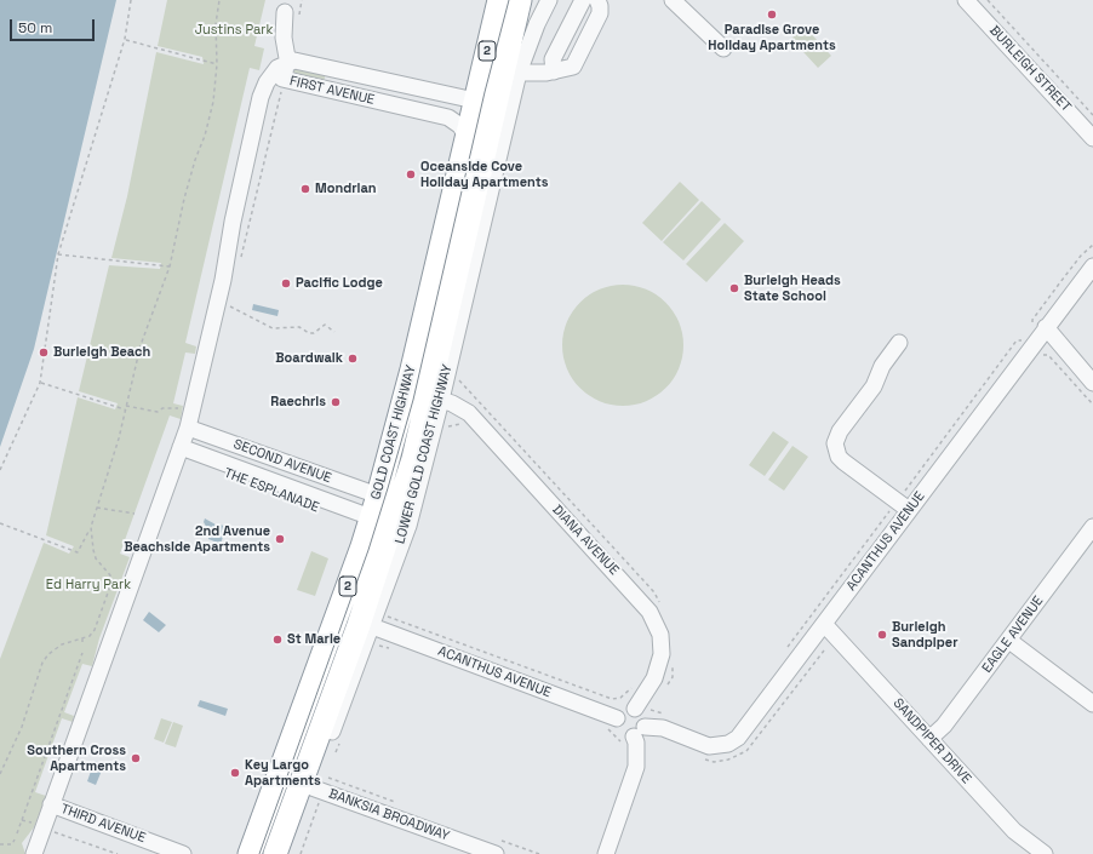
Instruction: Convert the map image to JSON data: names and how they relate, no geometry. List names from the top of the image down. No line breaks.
{"streets":{"highway":["2","GOLD COAST HIGHWAY"],"street":["BURLEIGH STREET","FIRST AVENUE","LOWER GOLD COAST HIGHWAY","SECOND AVENUE","DIANA AVENUE","ACANTHUS AVENUE","EAGLE AVENUE","SANDPIPER DRIVE","BANKSIA BROADWAY","THIRD AVENUE"]},"crossings":[["FIRST AVENUE","GOLD COAST HIGHWAY"],["GOLD COAST HIGHWAY","SECOND AVENUE"],["LOWER GOLD COAST HIGHWAY","DIANA AVENUE"],["LOWER GOLD COAST HIGHWAY","ACANTHUS AVENUE"],["LOWER GOLD COAST HIGHWAY","BANKSIA BROADWAY"],["DIANA AVENUE","ACANTHUS AVENUE"],["ACANTHUS AVENUE","SANDPIPER DRIVE"],["EAGLE AVENUE","SANDPIPER DRIVE"]],"parks":["Justins Park","Ed Harry Park"],"places":["Paradise Grove Holiday Apartments","Oceanside Cove Holiday Apartments","Mondrian","Pacific Lodge","Burleigh Heads State School","Burleigh Beach","Boardwalk","Raechris","2nd Avenue Beachside Apartments","Burleigh Sandpiper","St Marie","Southern Cross Apartments","Key Largo Apartments"],"scale_bar":"50 m"}
